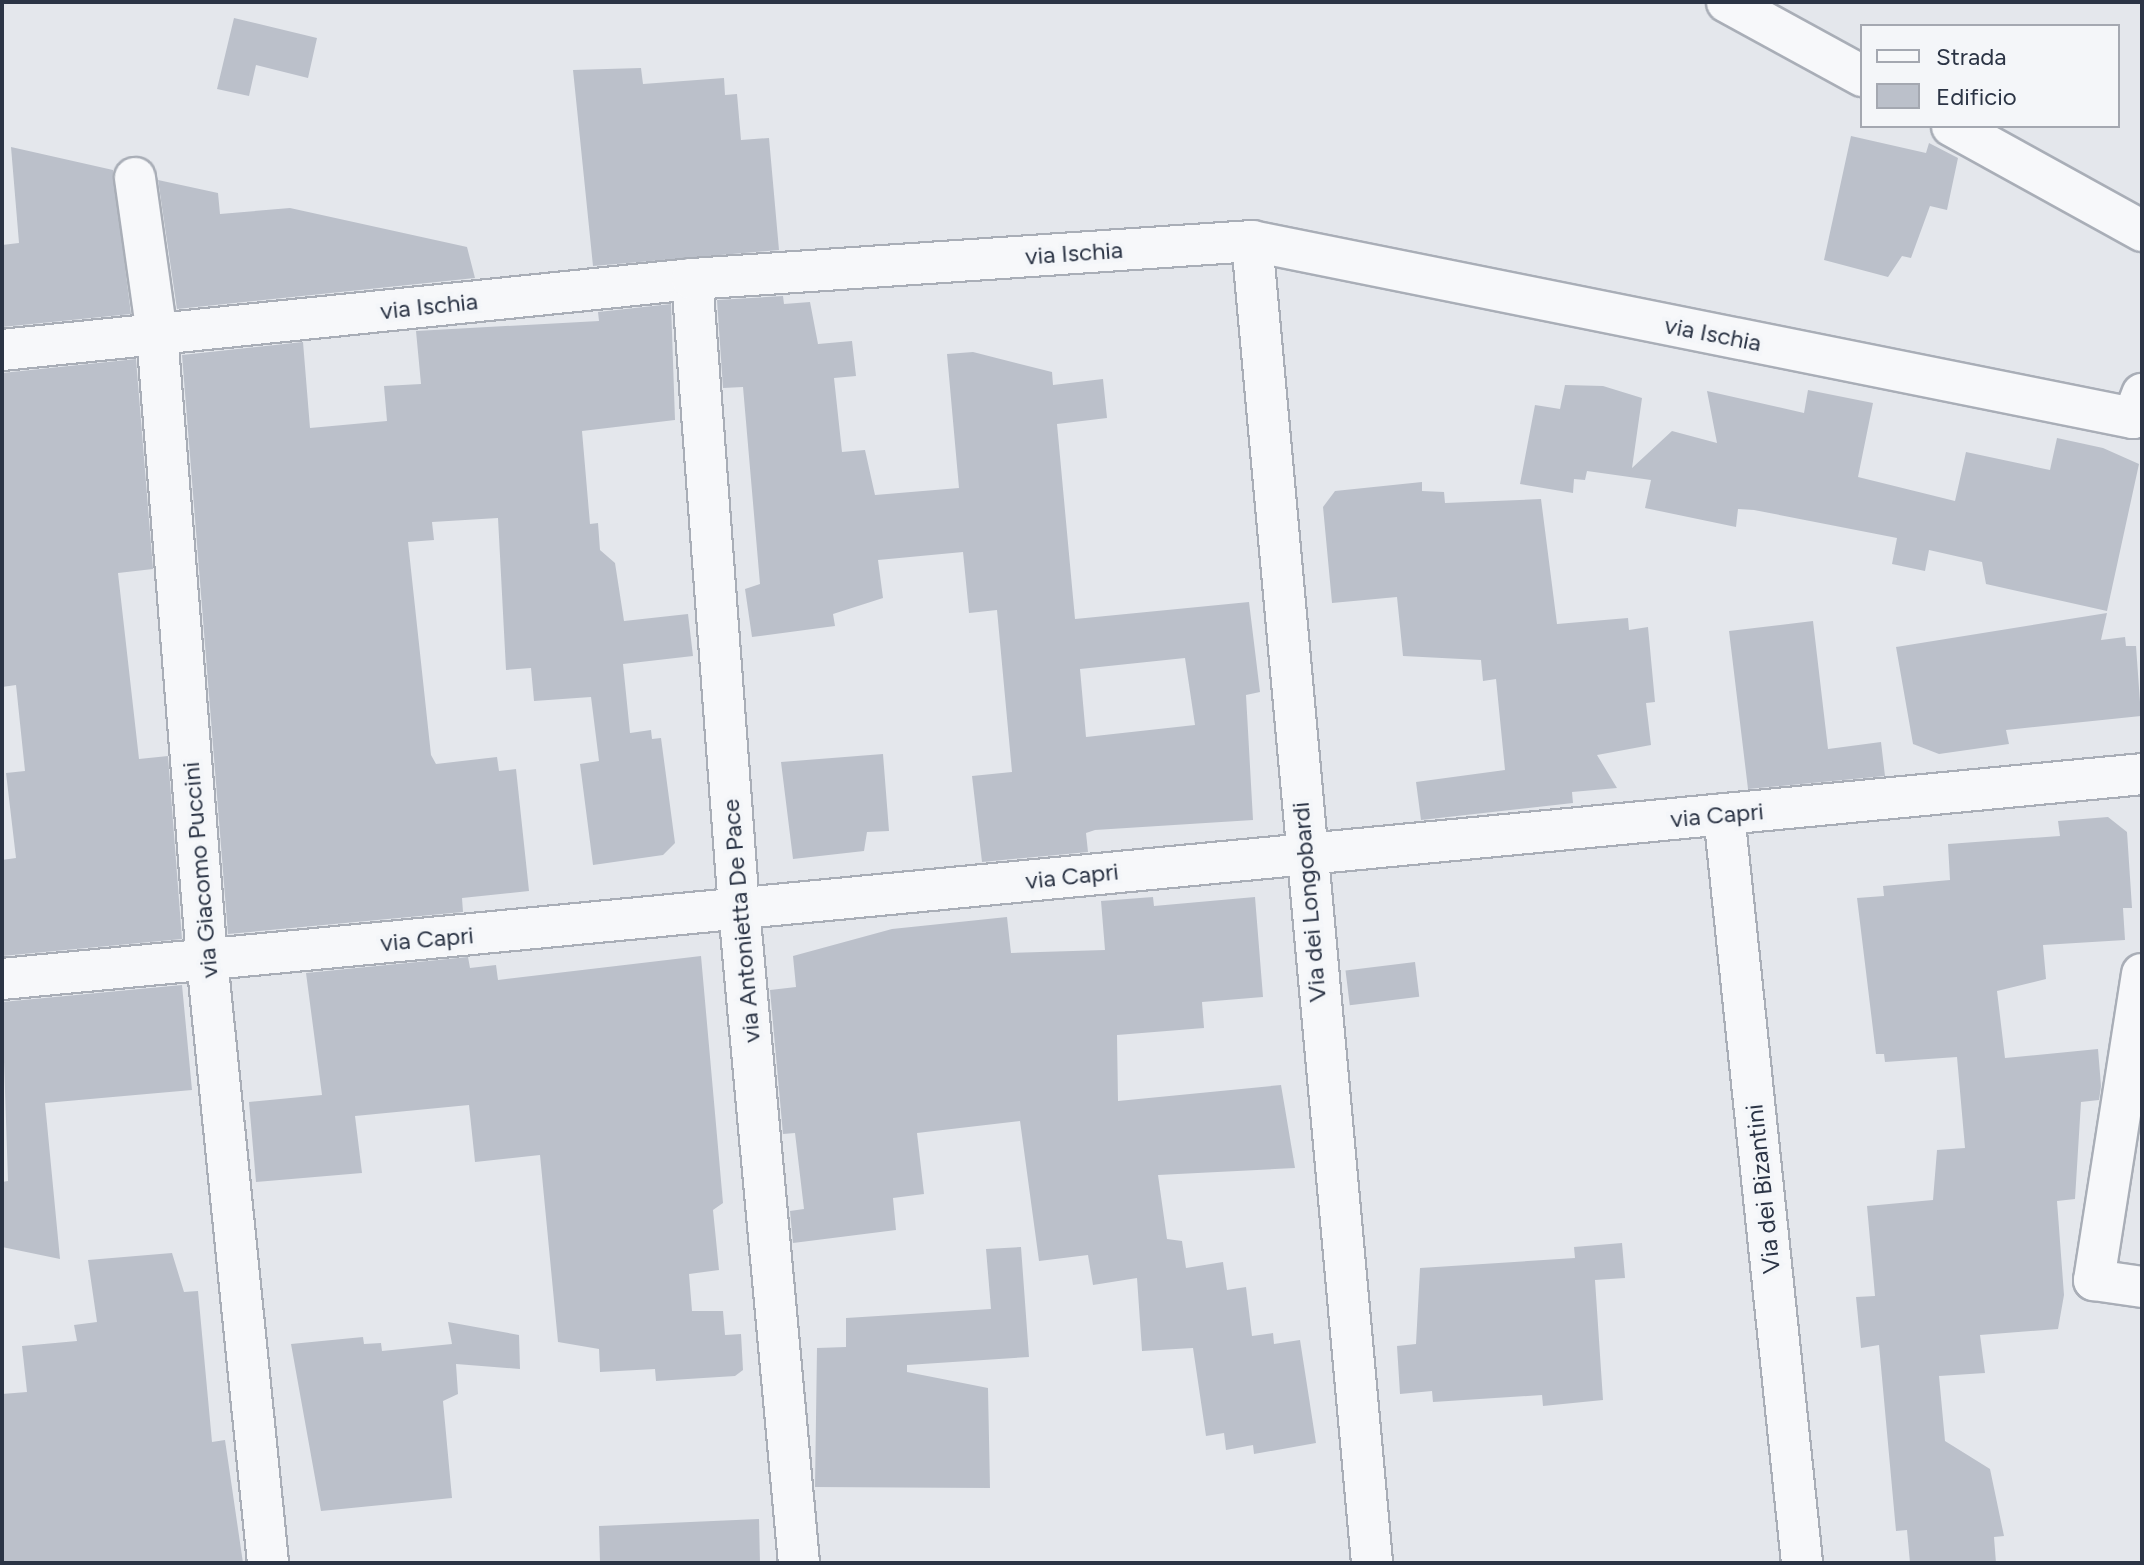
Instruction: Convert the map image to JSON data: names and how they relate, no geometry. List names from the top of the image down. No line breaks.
{"streets":{"street":["via Ischia","via Capri","via Giacomo Puccini","Via dei Longobardi","via Antonietta De Pace","Via dei Bizantini"]},"crossings":[["via Ischia","via Giacomo Puccini"],["via Ischia","Via dei Longobardi"],["via Ischia","via Antonietta De Pace"],["via Capri","via Giacomo Puccini"],["via Capri","Via dei Longobardi"],["via Capri","via Antonietta De Pace"],["via Capri","Via dei Bizantini"]],"legend":["Strada","Edificio"]}
